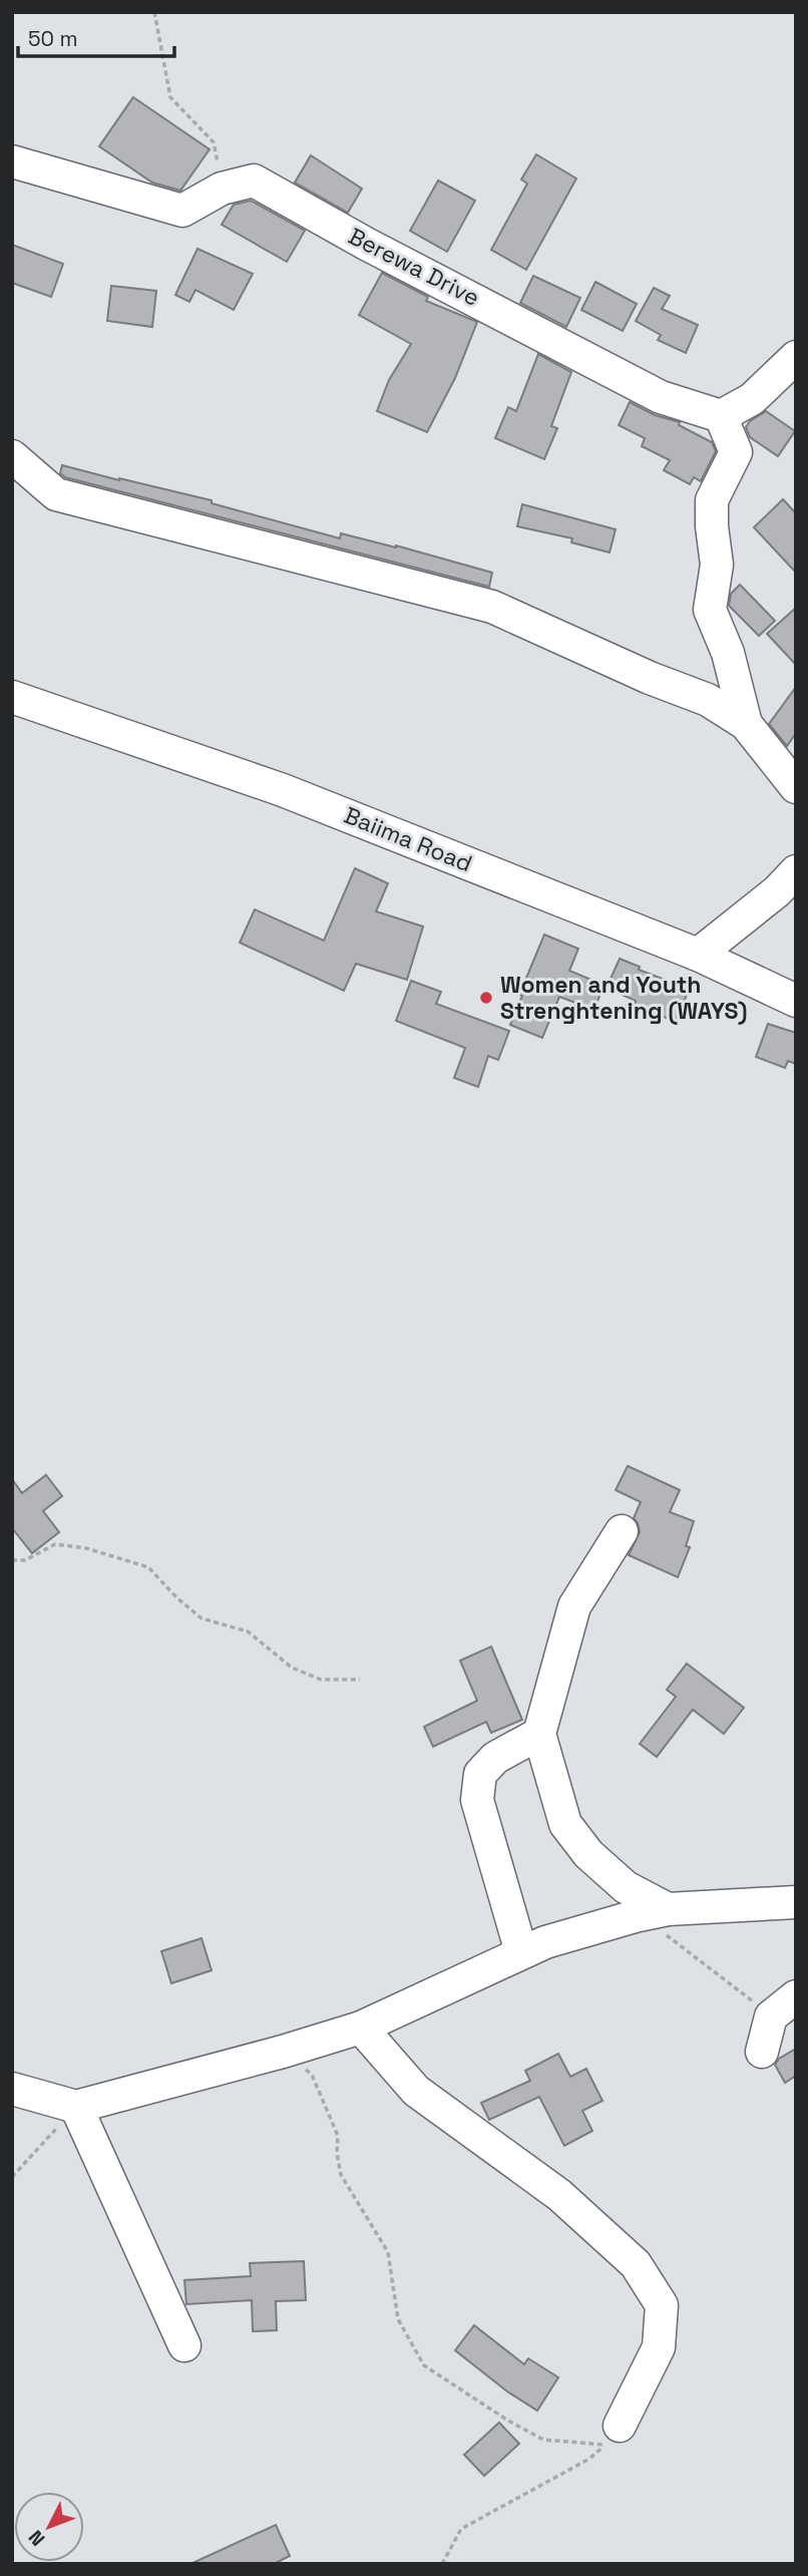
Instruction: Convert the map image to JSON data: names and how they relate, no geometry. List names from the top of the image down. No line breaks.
{"streets":{"street":["Berewa Drive","Baiima Road"]},"places":["Women and Youth Strenghtening (WAYS)"],"scale_bar":"50 m","north":"bottom left"}
